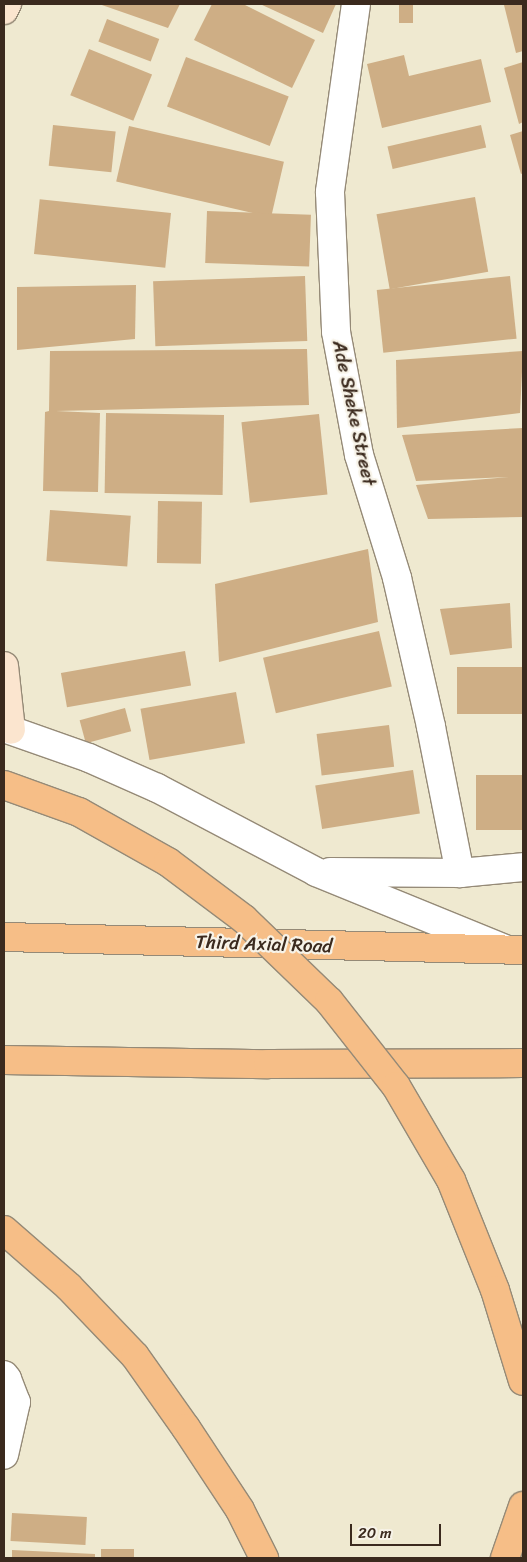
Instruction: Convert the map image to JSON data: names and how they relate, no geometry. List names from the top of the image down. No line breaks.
{"streets":{"highway":["Third Axial Road"],"street":["Ade Sheke Street"]},"scale_bar":"20 m"}
